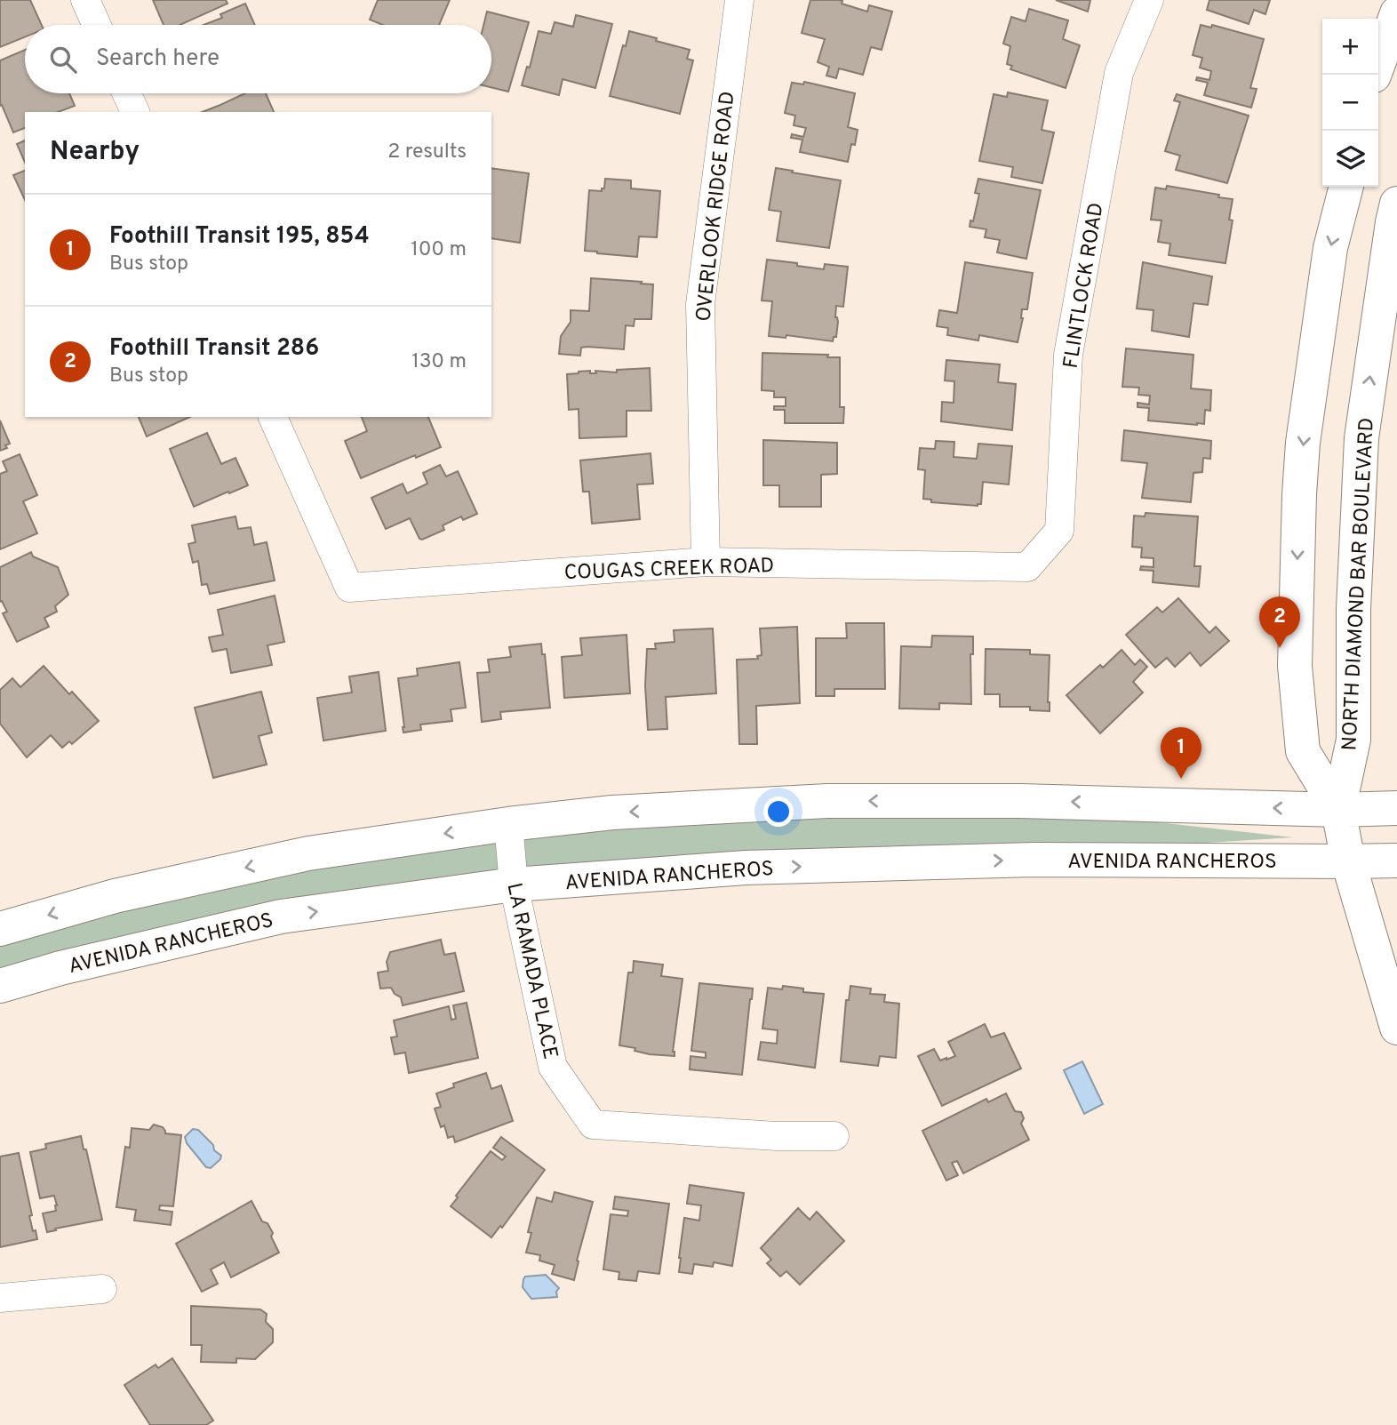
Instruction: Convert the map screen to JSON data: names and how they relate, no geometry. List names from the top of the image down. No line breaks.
{"streets":{"main road":["NORTH DIAMOND BAR BOULEVARD","AVENIDA RANCHEROS"],"street":["OVERLOOK RIDGE ROAD","FLINTLOCK ROAD","COUGAS CREEK ROAD","LA RAMADA PLACE"]},"crossings":[["OVERLOOK RIDGE ROAD","COUGAS CREEK ROAD"],["FLINTLOCK ROAD","COUGAS CREEK ROAD"],["AVENIDA RANCHEROS","LA RAMADA PLACE"]],"page":{"map_buttons":["+","−"],"search":"Search here","heading":["Nearby","2 results"],"list":[{"mark":"1","name":"Foothill Transit 195, 854","note":"Bus stop","value":"100 m"},{"mark":"2","name":"Foothill Transit 286","note":"Bus stop","value":"130 m"}],"pins":["2","1"]}}
